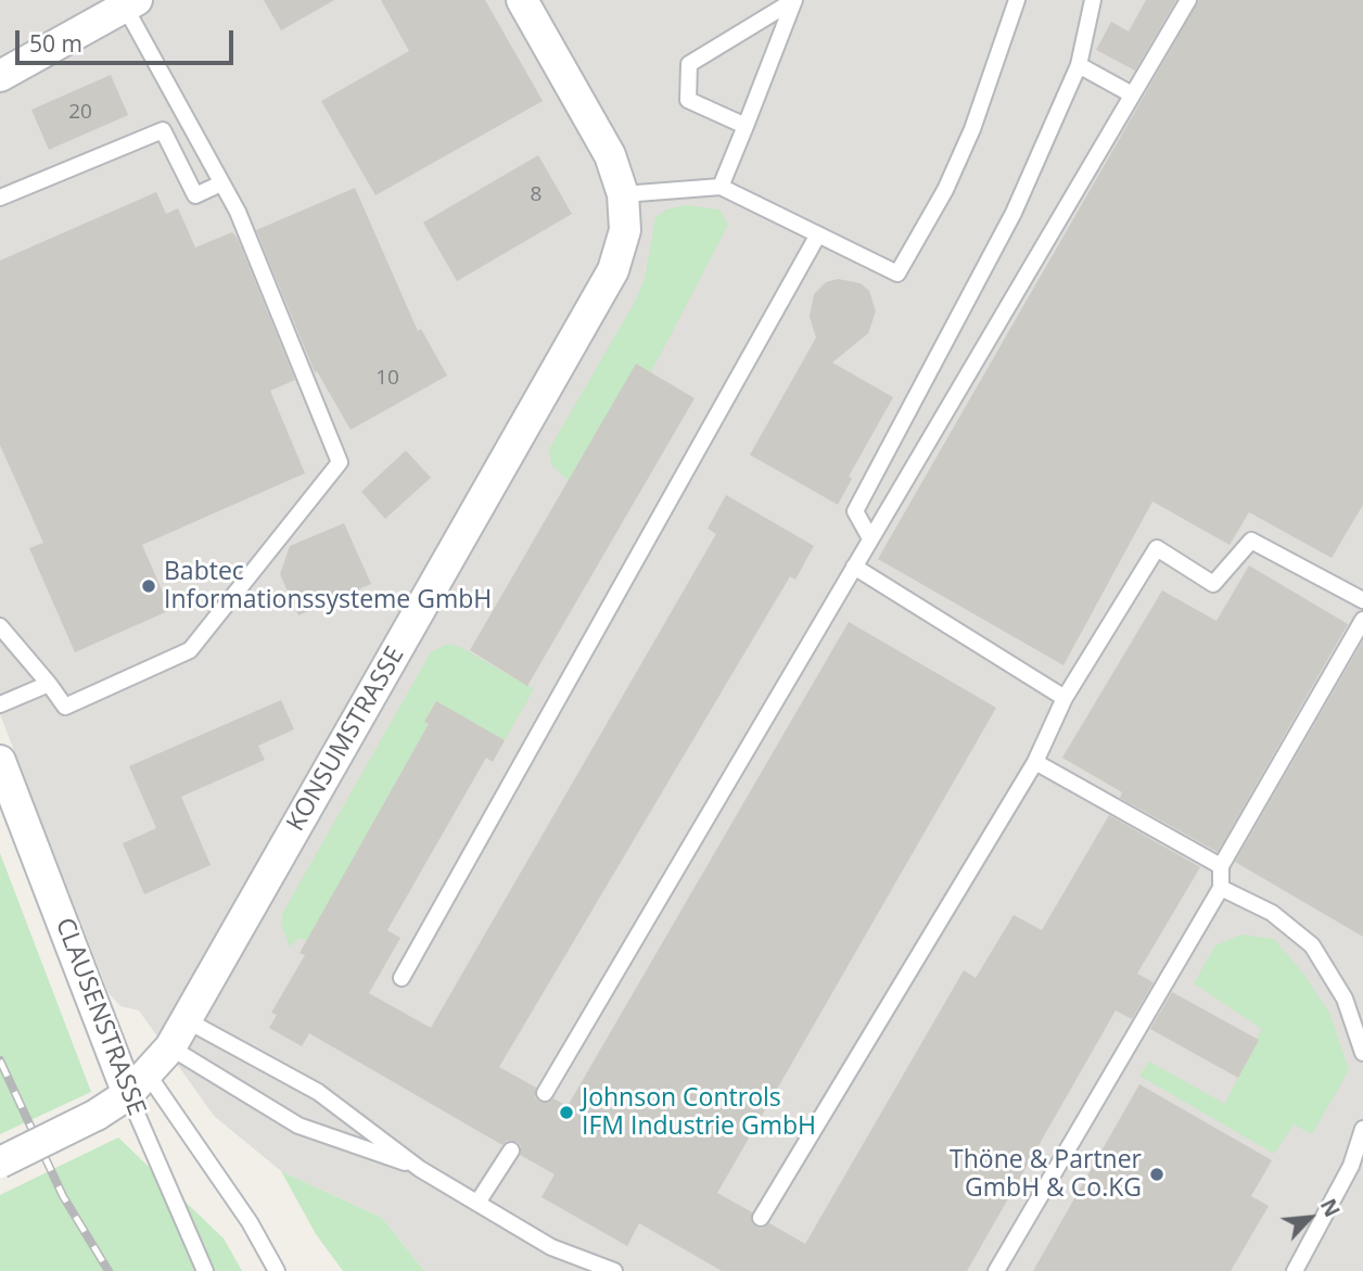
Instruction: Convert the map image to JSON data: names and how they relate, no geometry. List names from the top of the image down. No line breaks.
{"streets":{"street":["KONSUMSTRASSE","CLAUSENSTRASSE"]},"crossings":[["KONSUMSTRASSE","CLAUSENSTRASSE"]],"places":["Babtec Informationssysteme GmbH","Johnson Controls IFM Industrie GmbH","Thöne & Partner GmbH & Co.KG"],"house_numbers":["20","8","10"],"scale_bar":"50 m","north":"top right"}
